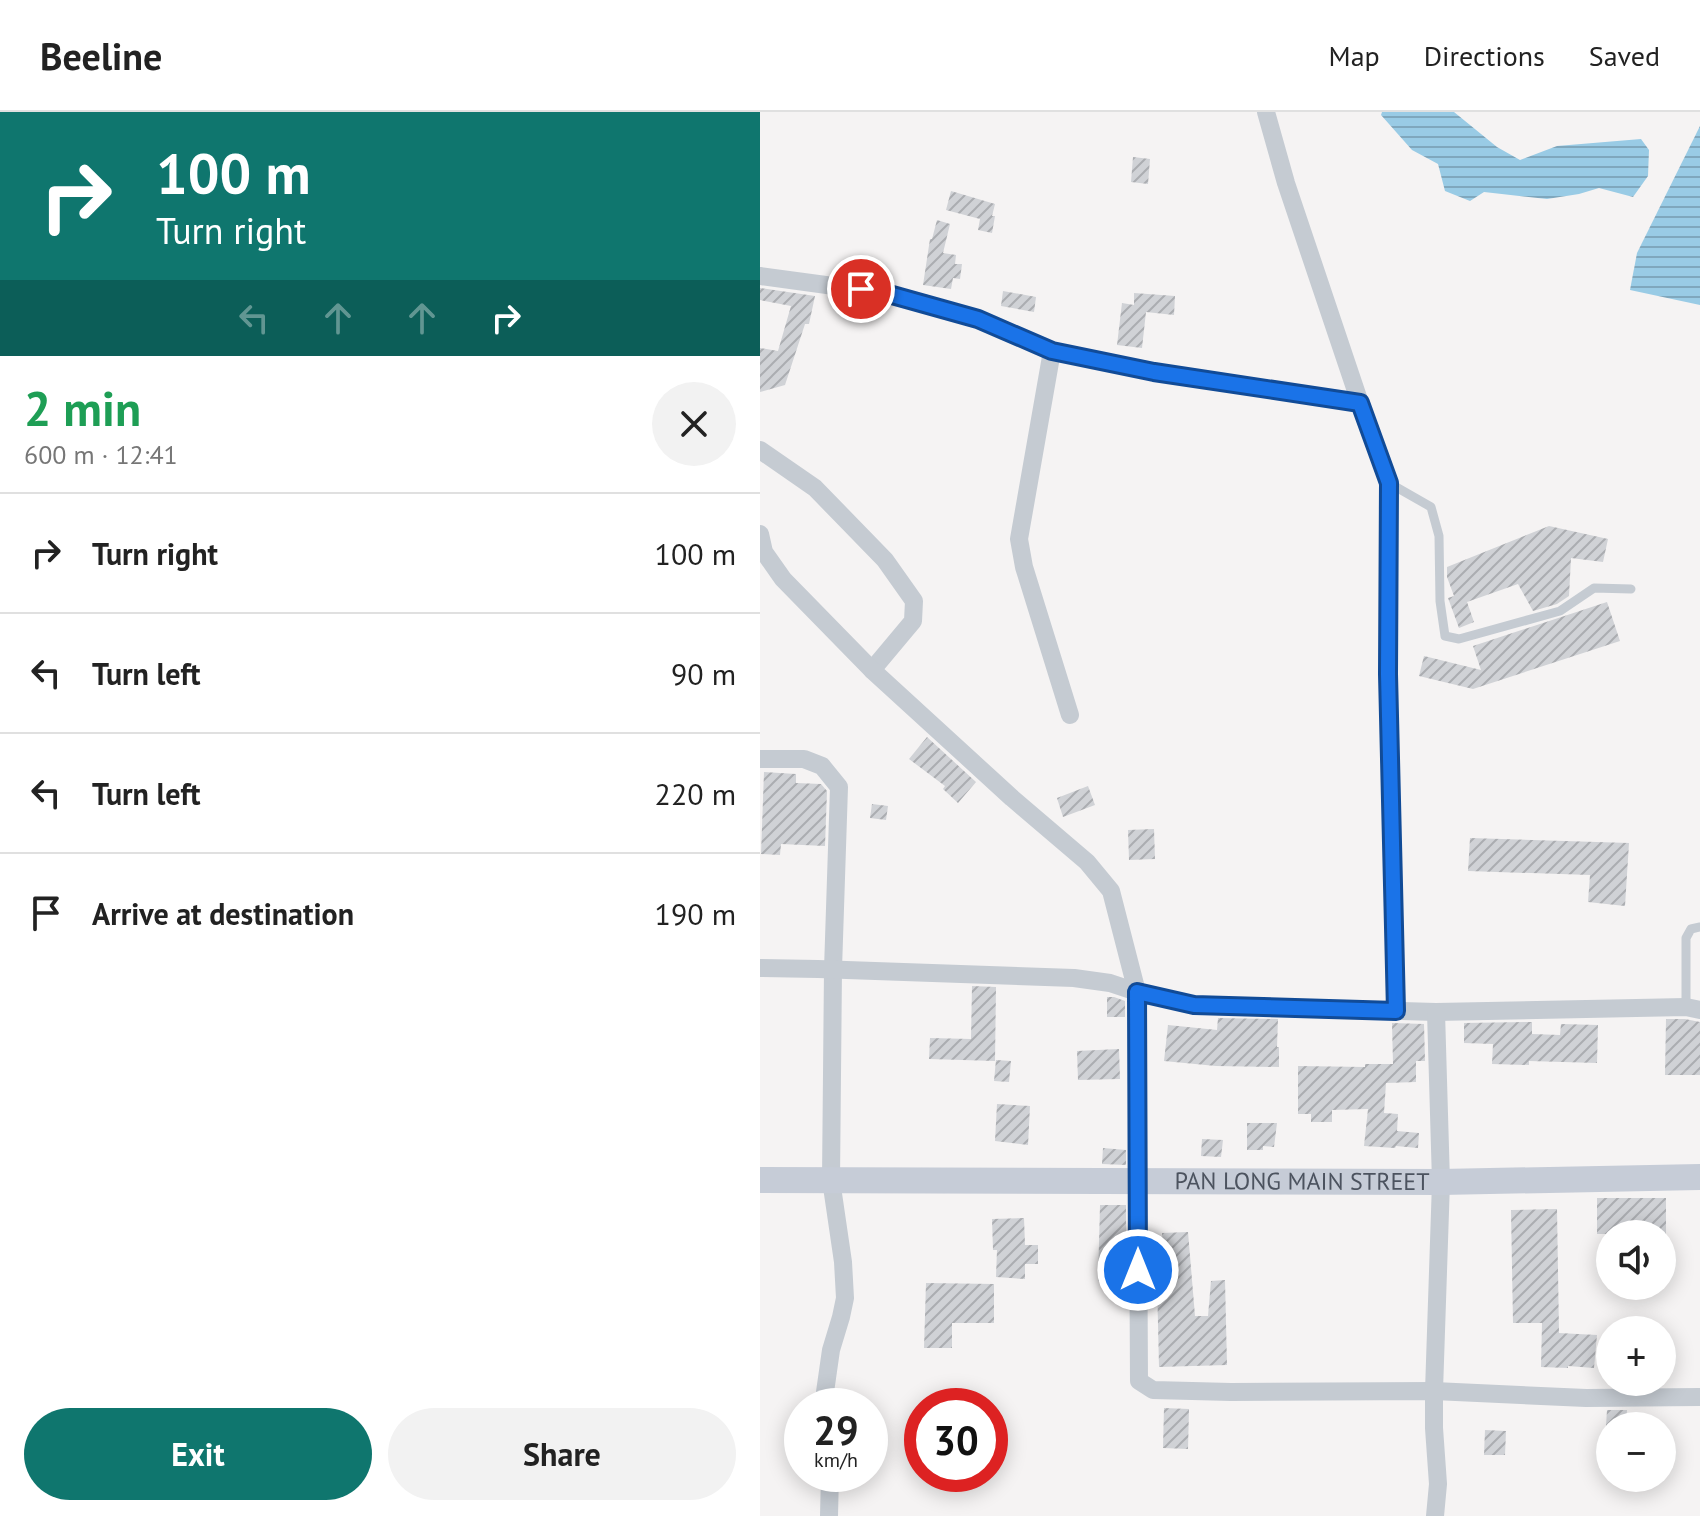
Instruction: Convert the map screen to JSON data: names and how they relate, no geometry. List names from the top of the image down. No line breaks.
{"streets":{"street":["PAN LONG MAIN STREET"]},"page":{"header":"Beeline","nav":["Map","Directions","Saved"],"turn":["100 m","Turn right"],"heading":["2 min","600 m · 12:41"],"list":[{"name":"Turn right","value":"100 m"},{"name":"Turn left","value":"90 m"},{"name":"Turn left","value":"220 m"},{"name":"Arrive at destination","value":"190 m"}],"map_buttons":["+","−"],"speed":"29 km/h","limit":"30","buttons":["Exit","Share"]}}
